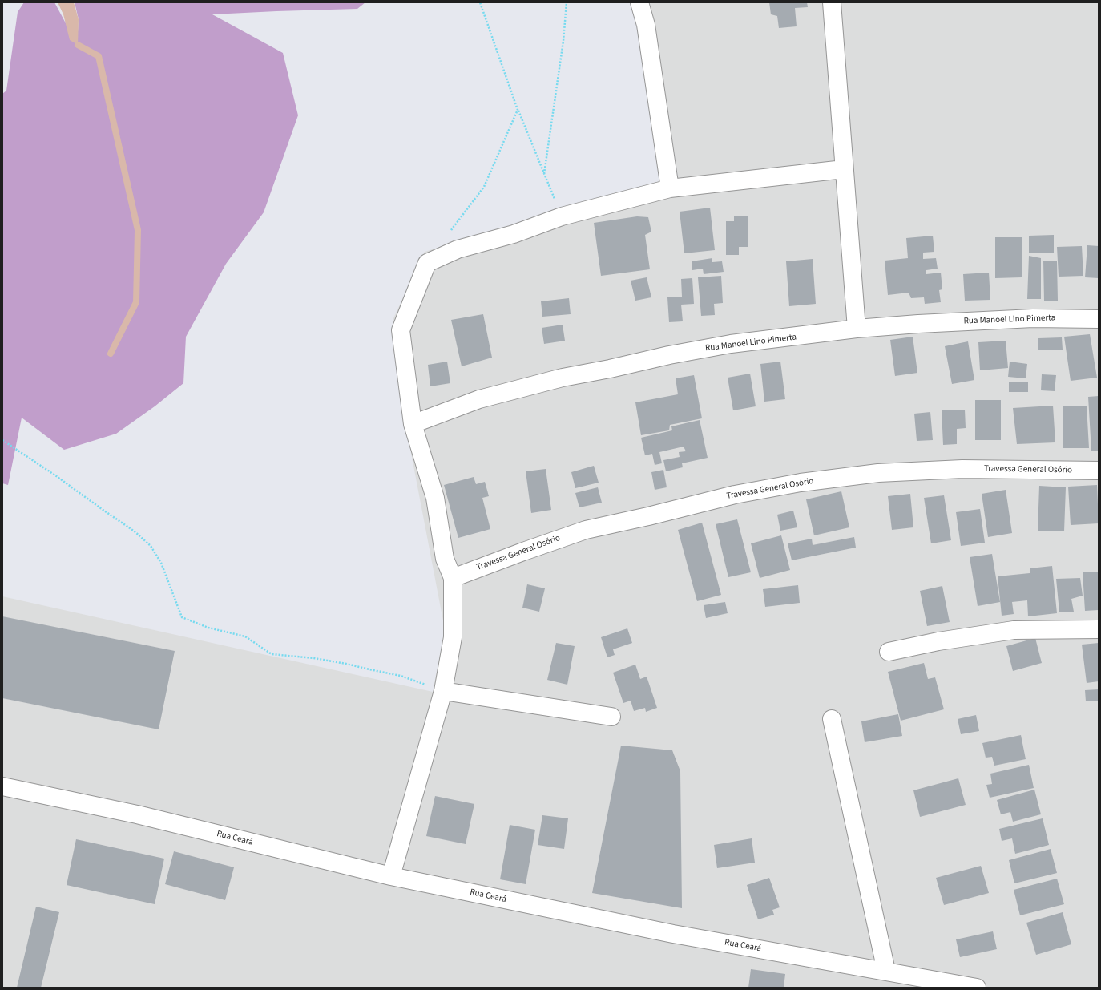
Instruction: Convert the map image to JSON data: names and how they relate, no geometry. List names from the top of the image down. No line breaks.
{"streets":{"street":["Rua Manoel Lino Pimerta","Travessa General Osório","Rua Ceará"]}}
